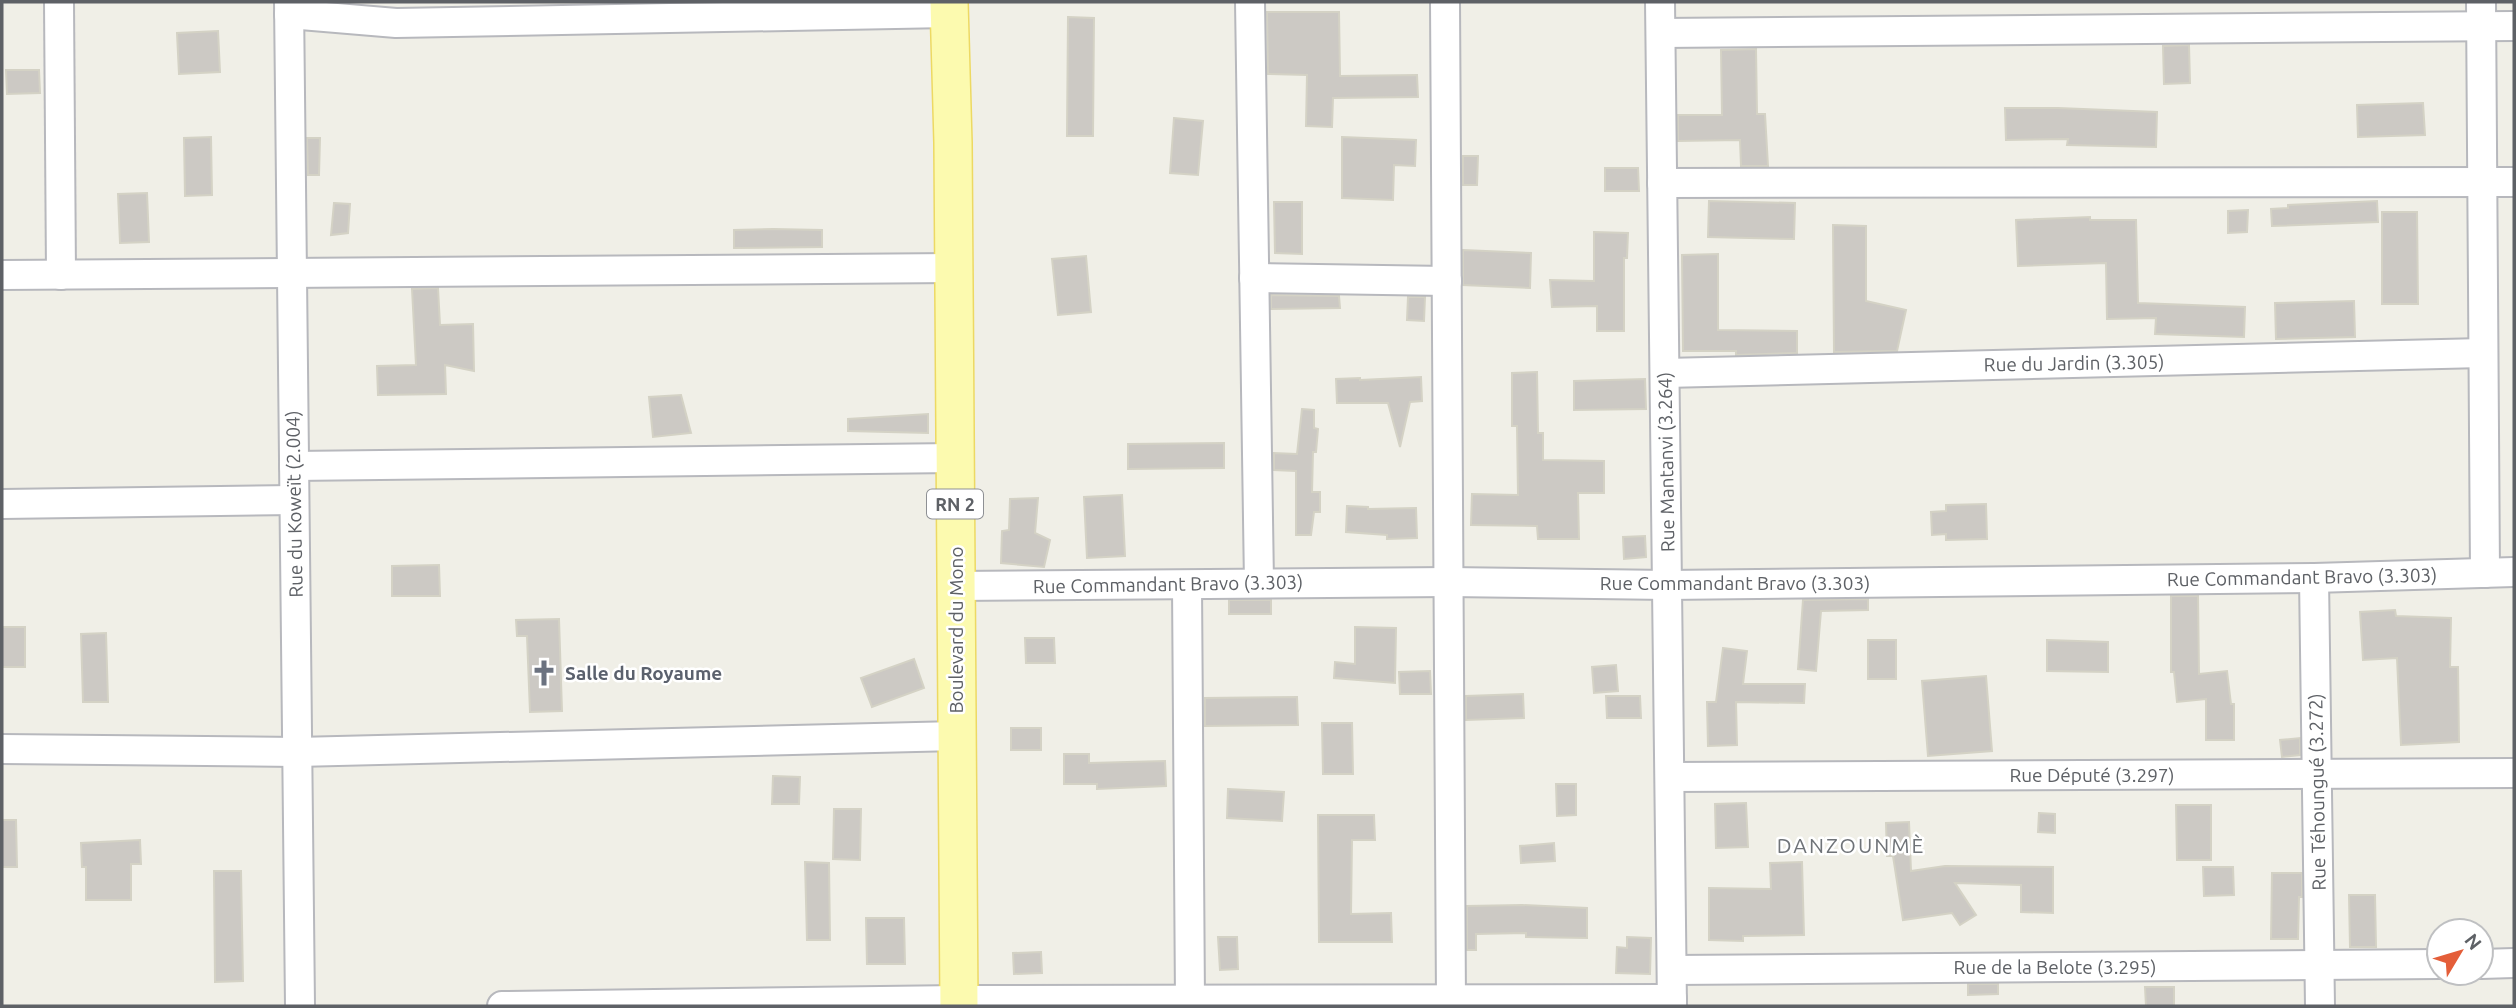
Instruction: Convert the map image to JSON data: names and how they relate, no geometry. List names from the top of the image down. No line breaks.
{"streets":{"main road":["RN 2","Boulevard du Mono"],"street":["Rue du Jardin (3.305)","Rue Mantanvi (3.264)","Rue du Koweït (2.004)","Rue Commandant Bravo (3.303)","Rue Député (3.297)","Rue Téhoungué (3.272)","Rue de la Belote (3.295)"]},"crossings":[["Rue du Jardin (3.305)","Rue Mantanvi (3.264)"],["Rue Mantanvi (3.264)","Rue Commandant Bravo (3.303)"],["Rue Mantanvi (3.264)","Rue Député (3.297)"],["Rue Mantanvi (3.264)","Rue de la Belote (3.295)"],["Rue Commandant Bravo (3.303)","Boulevard du Mono"],["Rue Commandant Bravo (3.303)","Rue Téhoungué (3.272)"],["Rue Député (3.297)","Rue Téhoungué (3.272)"],["Rue Téhoungué (3.272)","Rue de la Belote (3.295)"]],"districts":["DANZOUNMÈ"],"places":{"church":["Salle du Royaume"]},"north":"top right"}
